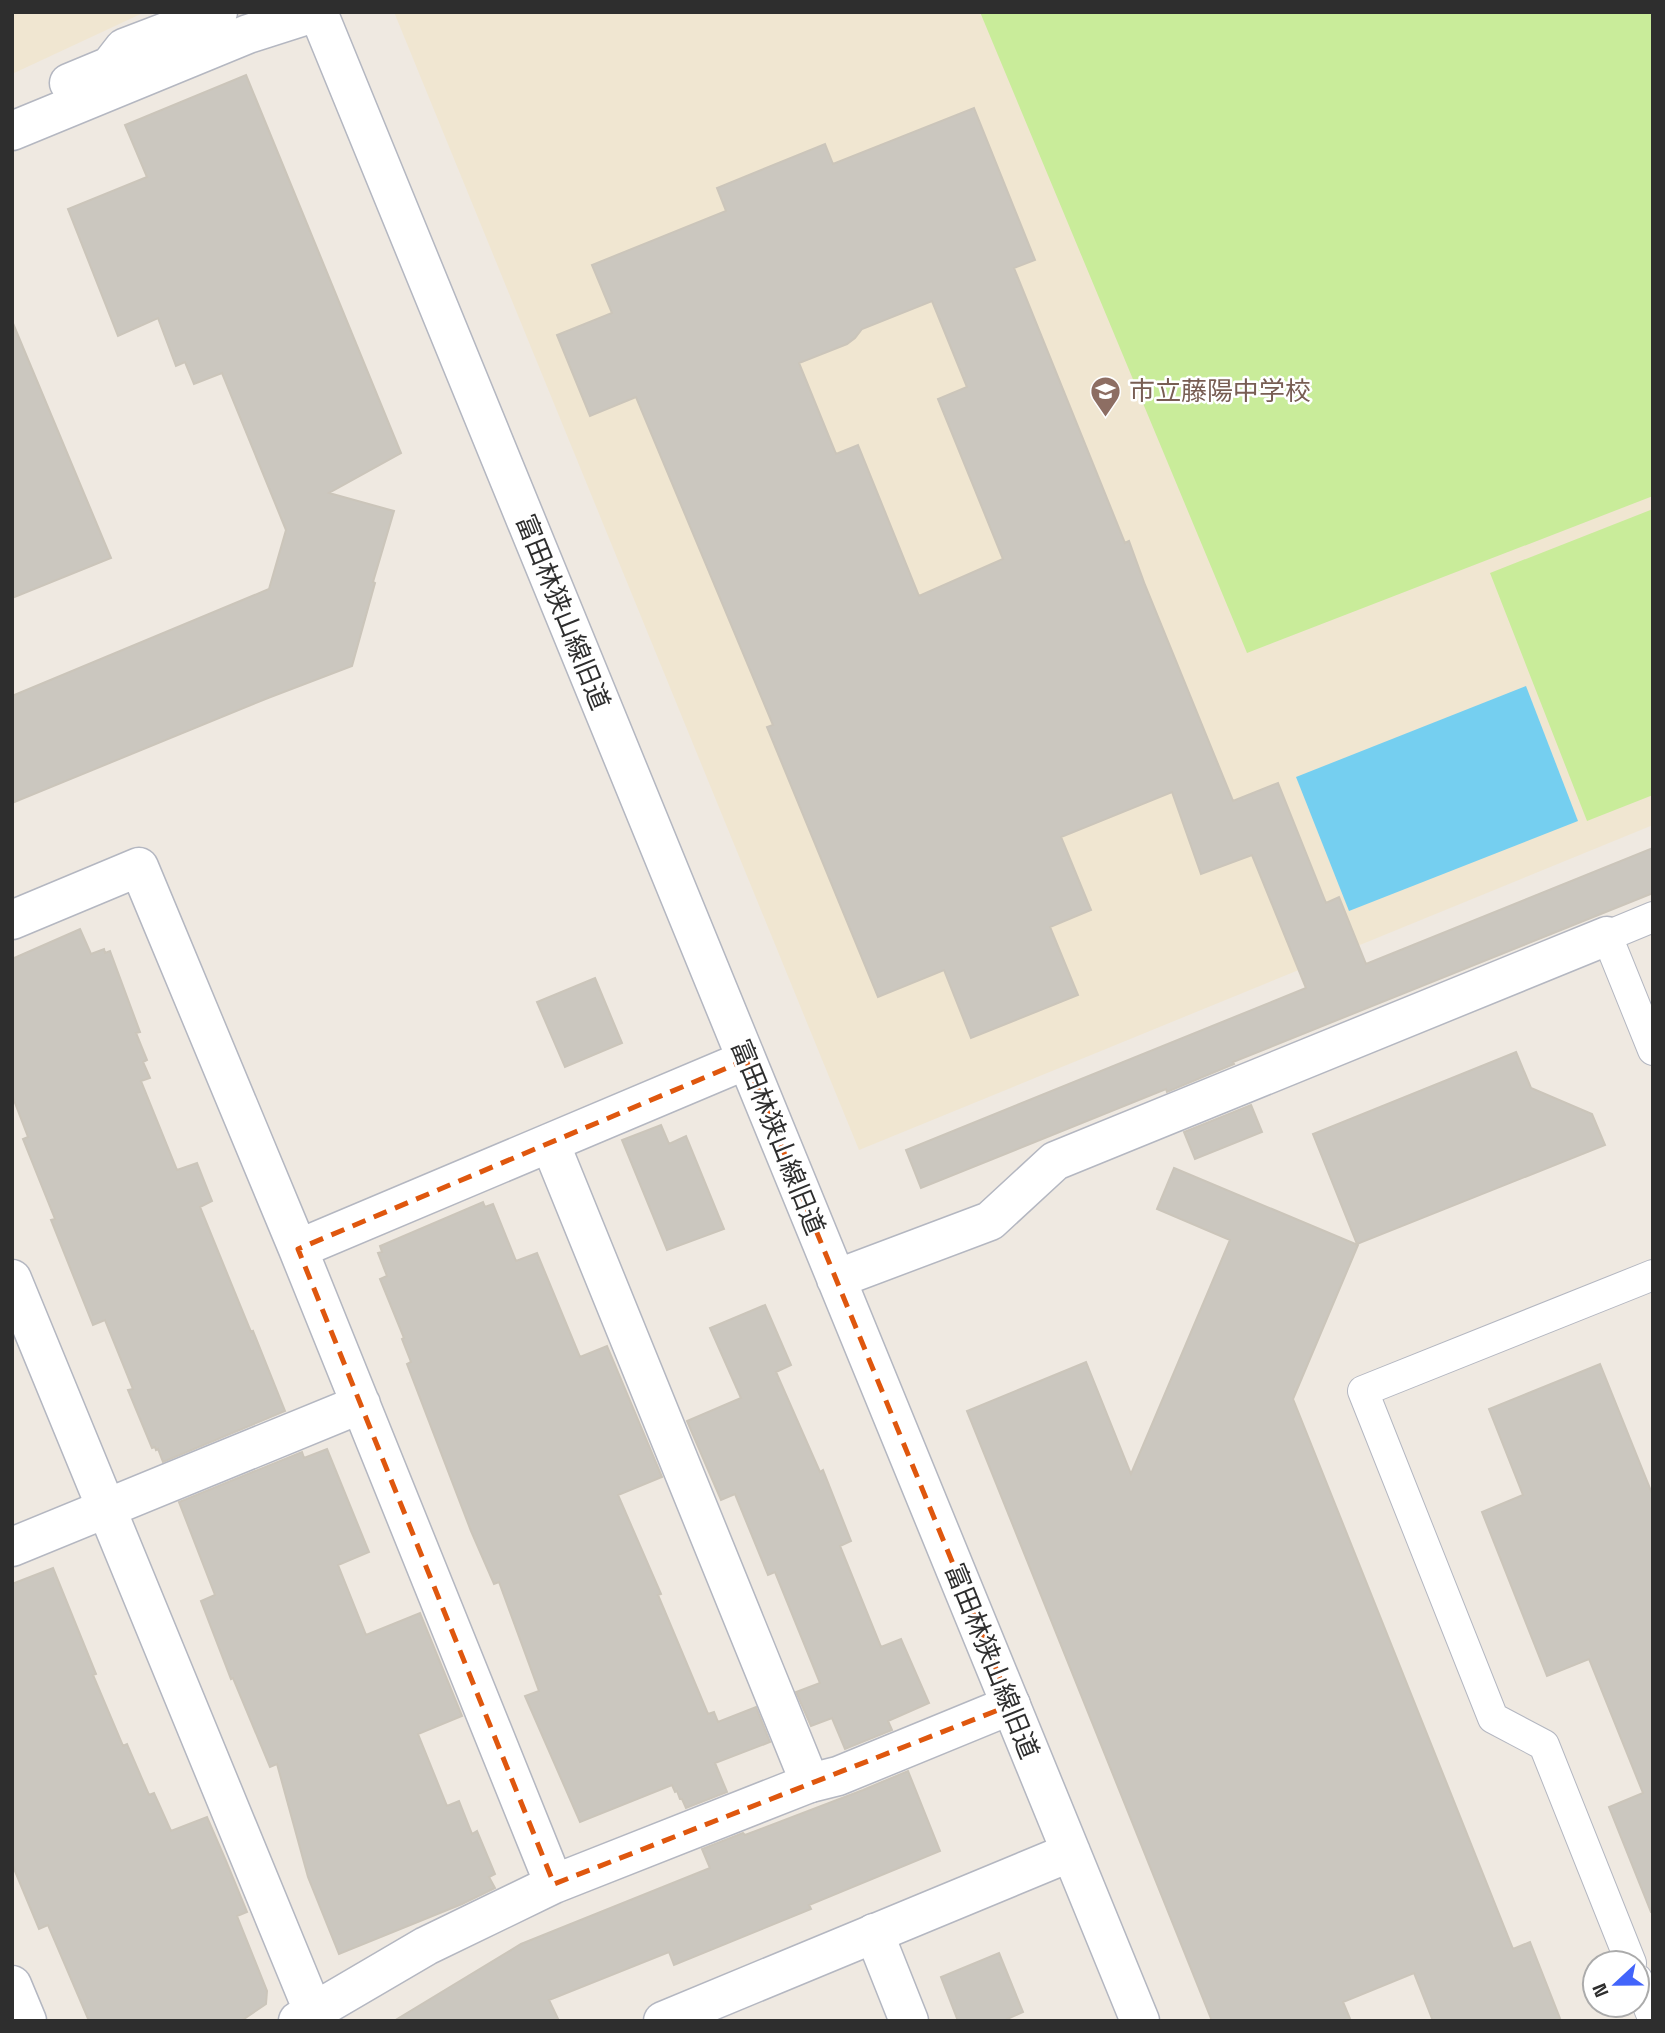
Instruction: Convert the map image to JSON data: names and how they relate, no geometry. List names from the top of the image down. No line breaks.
{"streets":{"street":["富田林狭山線旧道"]},"places":{"school or university":["市立藤陽中学校"]},"north":"left"}
